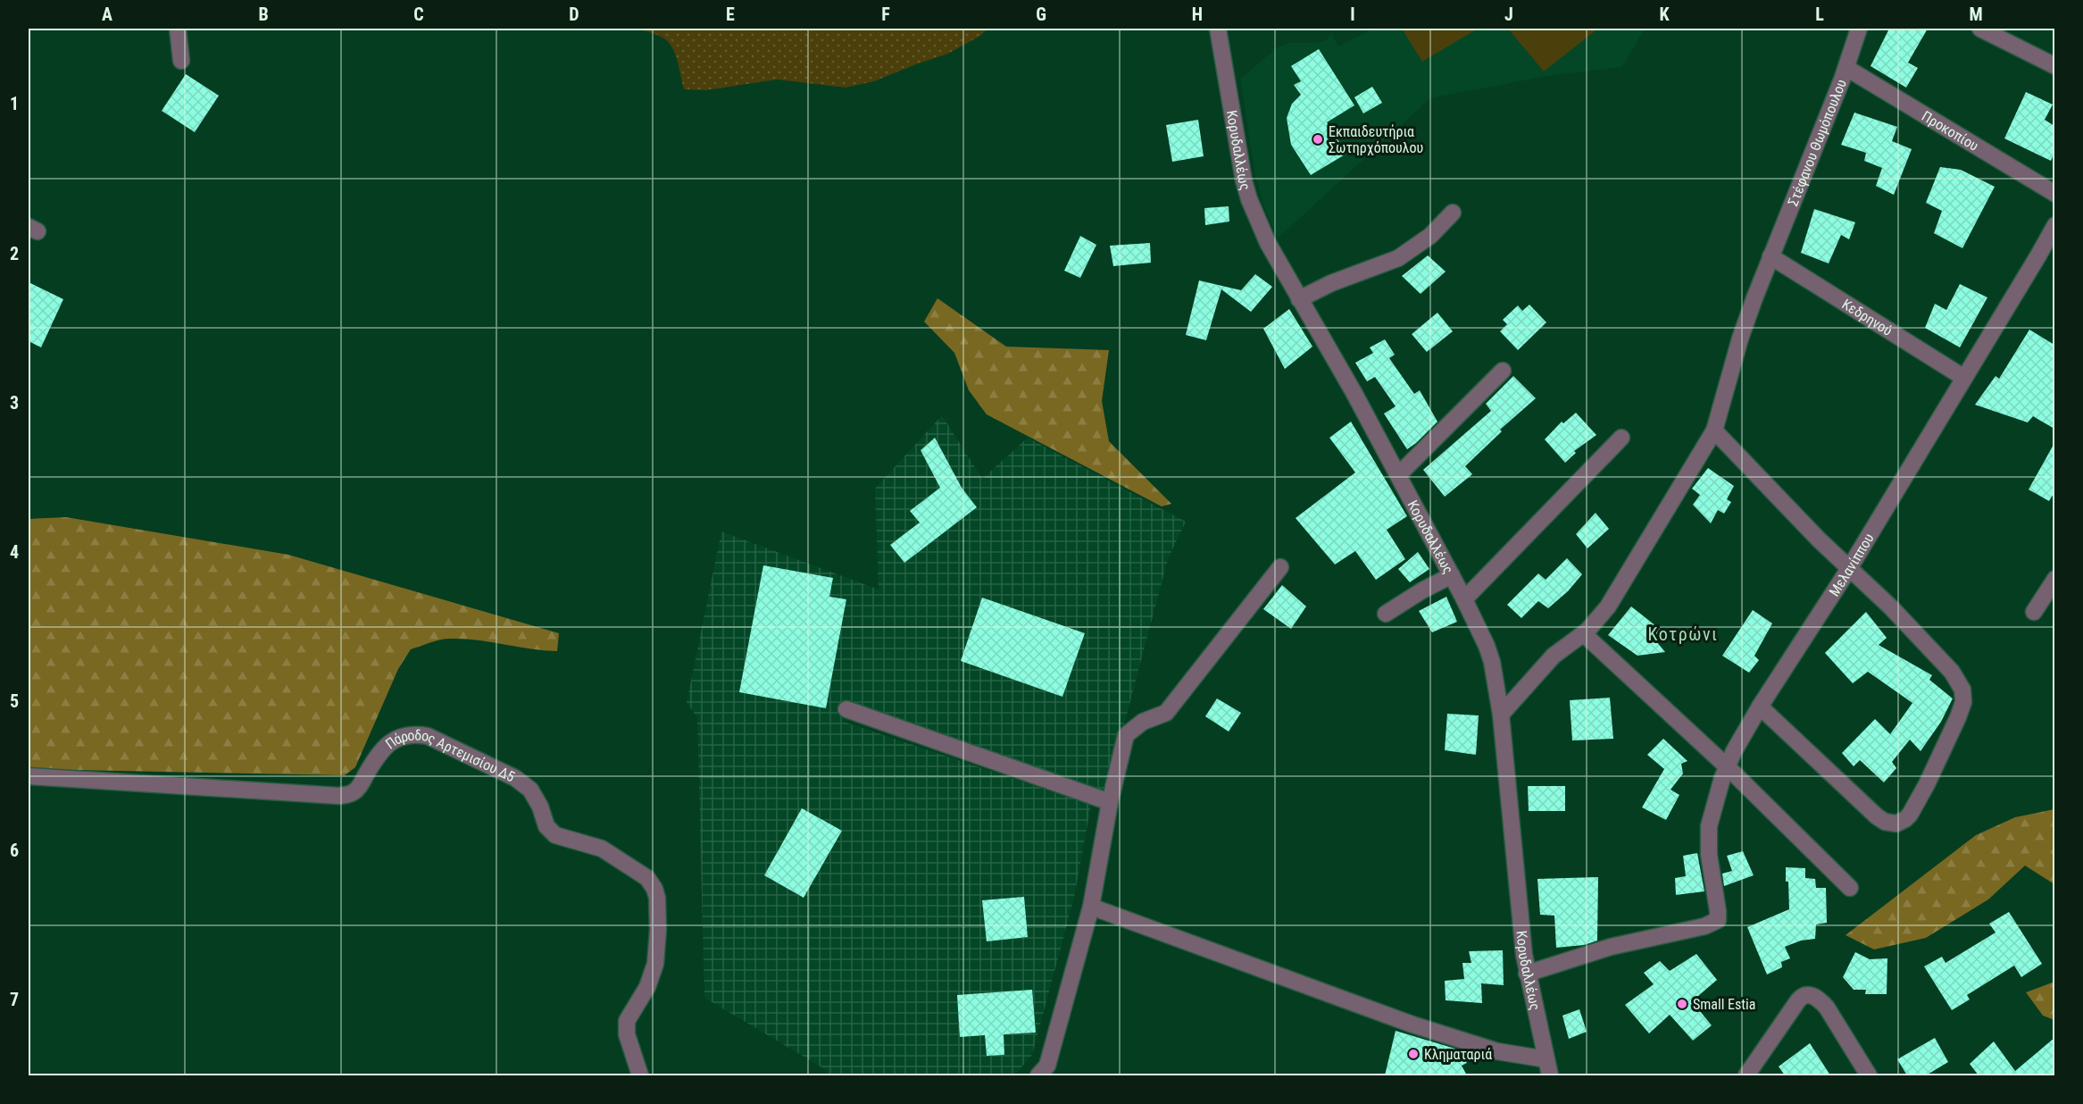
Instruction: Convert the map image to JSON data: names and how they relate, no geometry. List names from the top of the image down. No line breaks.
{"streets":{"street":["Προκοπίου","Στέφανου Θωμόπουλου","Κορυδαλλέως","Κεδρηνού","Μελανίππου","Πάροδος Αρτεμισίου Δ5"]},"crossings":[["Προκοπίου","Στέφανου Θωμόπουλου"],["Στέφανου Θωμόπουλου","Κορυδαλλέως"],["Στέφανου Θωμόπουλου","Κεδρηνού"],["Κορυδαλλέως","Μελανίππου"],["Κεδρηνού","Μελανίππου"]],"districts":["Κοτρώνι"],"places":["Εκπαιδευτήρια Σωτηρχόπουλου","Small Estia","Κληματαριά"],"grid":{"columns":["A","B","C","D","E","F","G","H","I","J","K","L","M"],"rows":["1","2","3","4","5","6","7"]}}
